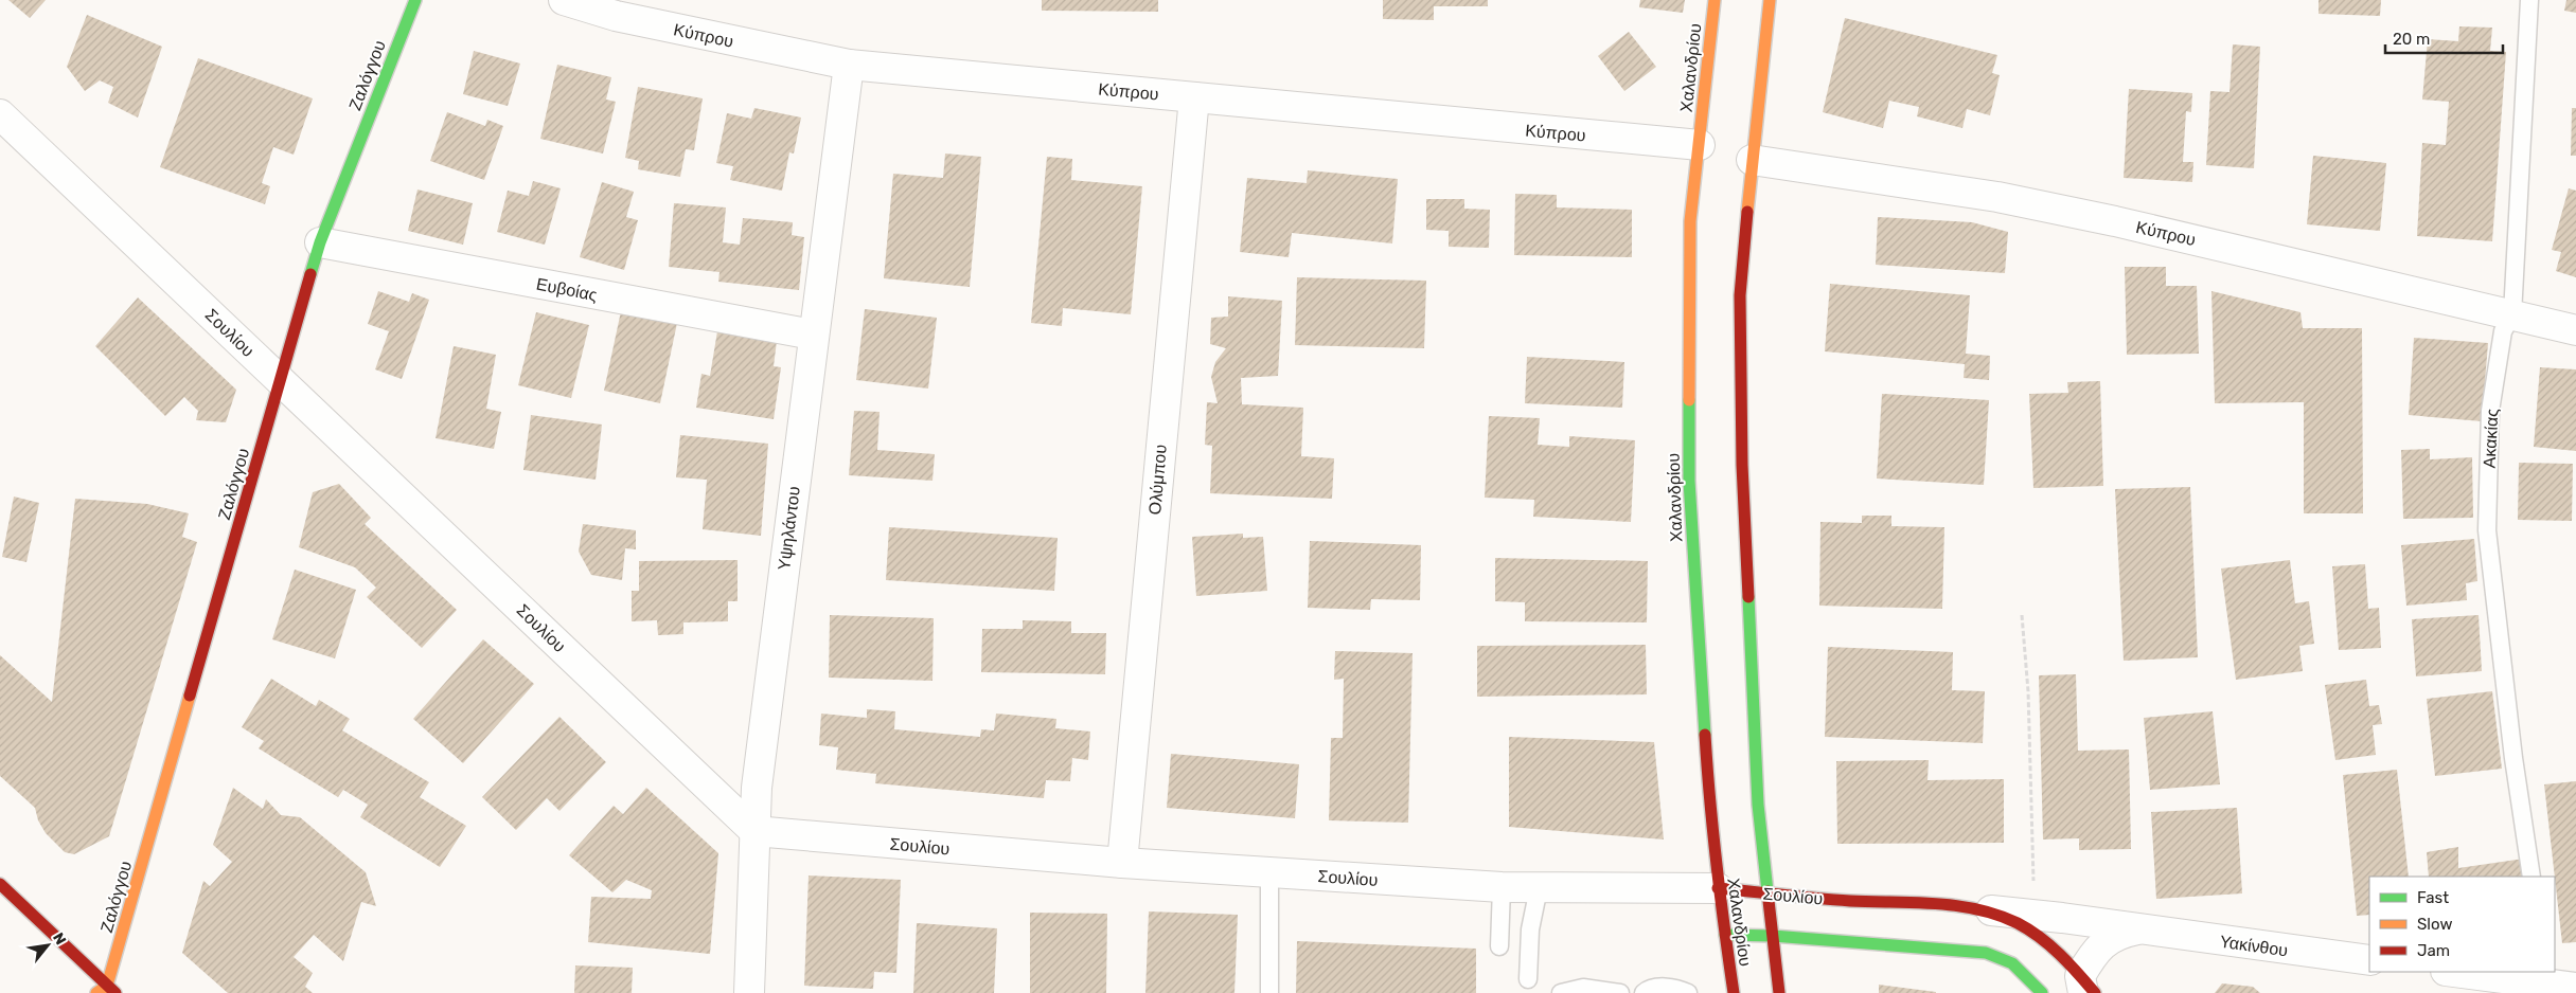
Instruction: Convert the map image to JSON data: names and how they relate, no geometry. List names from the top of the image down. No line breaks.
{"streets":{"main road":["Χαλανδρίου","Ζαλόγγου","Σουλίου"],"street":["Κύπρου","Ευβοίας","Ολύμπου","Υψηλάντου","Υακίνθου"],"lane":["Ακακίας"]},"crossings":[["Κύπρου","Χαλανδρίου"],["Κύπρου","Ακακίας"],["Κύπρου","Ολύμπου"],["Κύπρου","Υψηλάντου"],["Χαλανδρίου","Σουλίου"],["Ζαλόγγου","Ευβοίας"],["Ζαλόγγου","Σουλίου"],["Ευβοίας","Υψηλάντου"],["Σουλίου","Ολύμπου"],["Σουλίου","Υψηλάντου"],["Σουλίου","Υακίνθου"]],"legend":["Fast","Slow","Jam"],"scale_bar":"20 m","north":"top right"}
